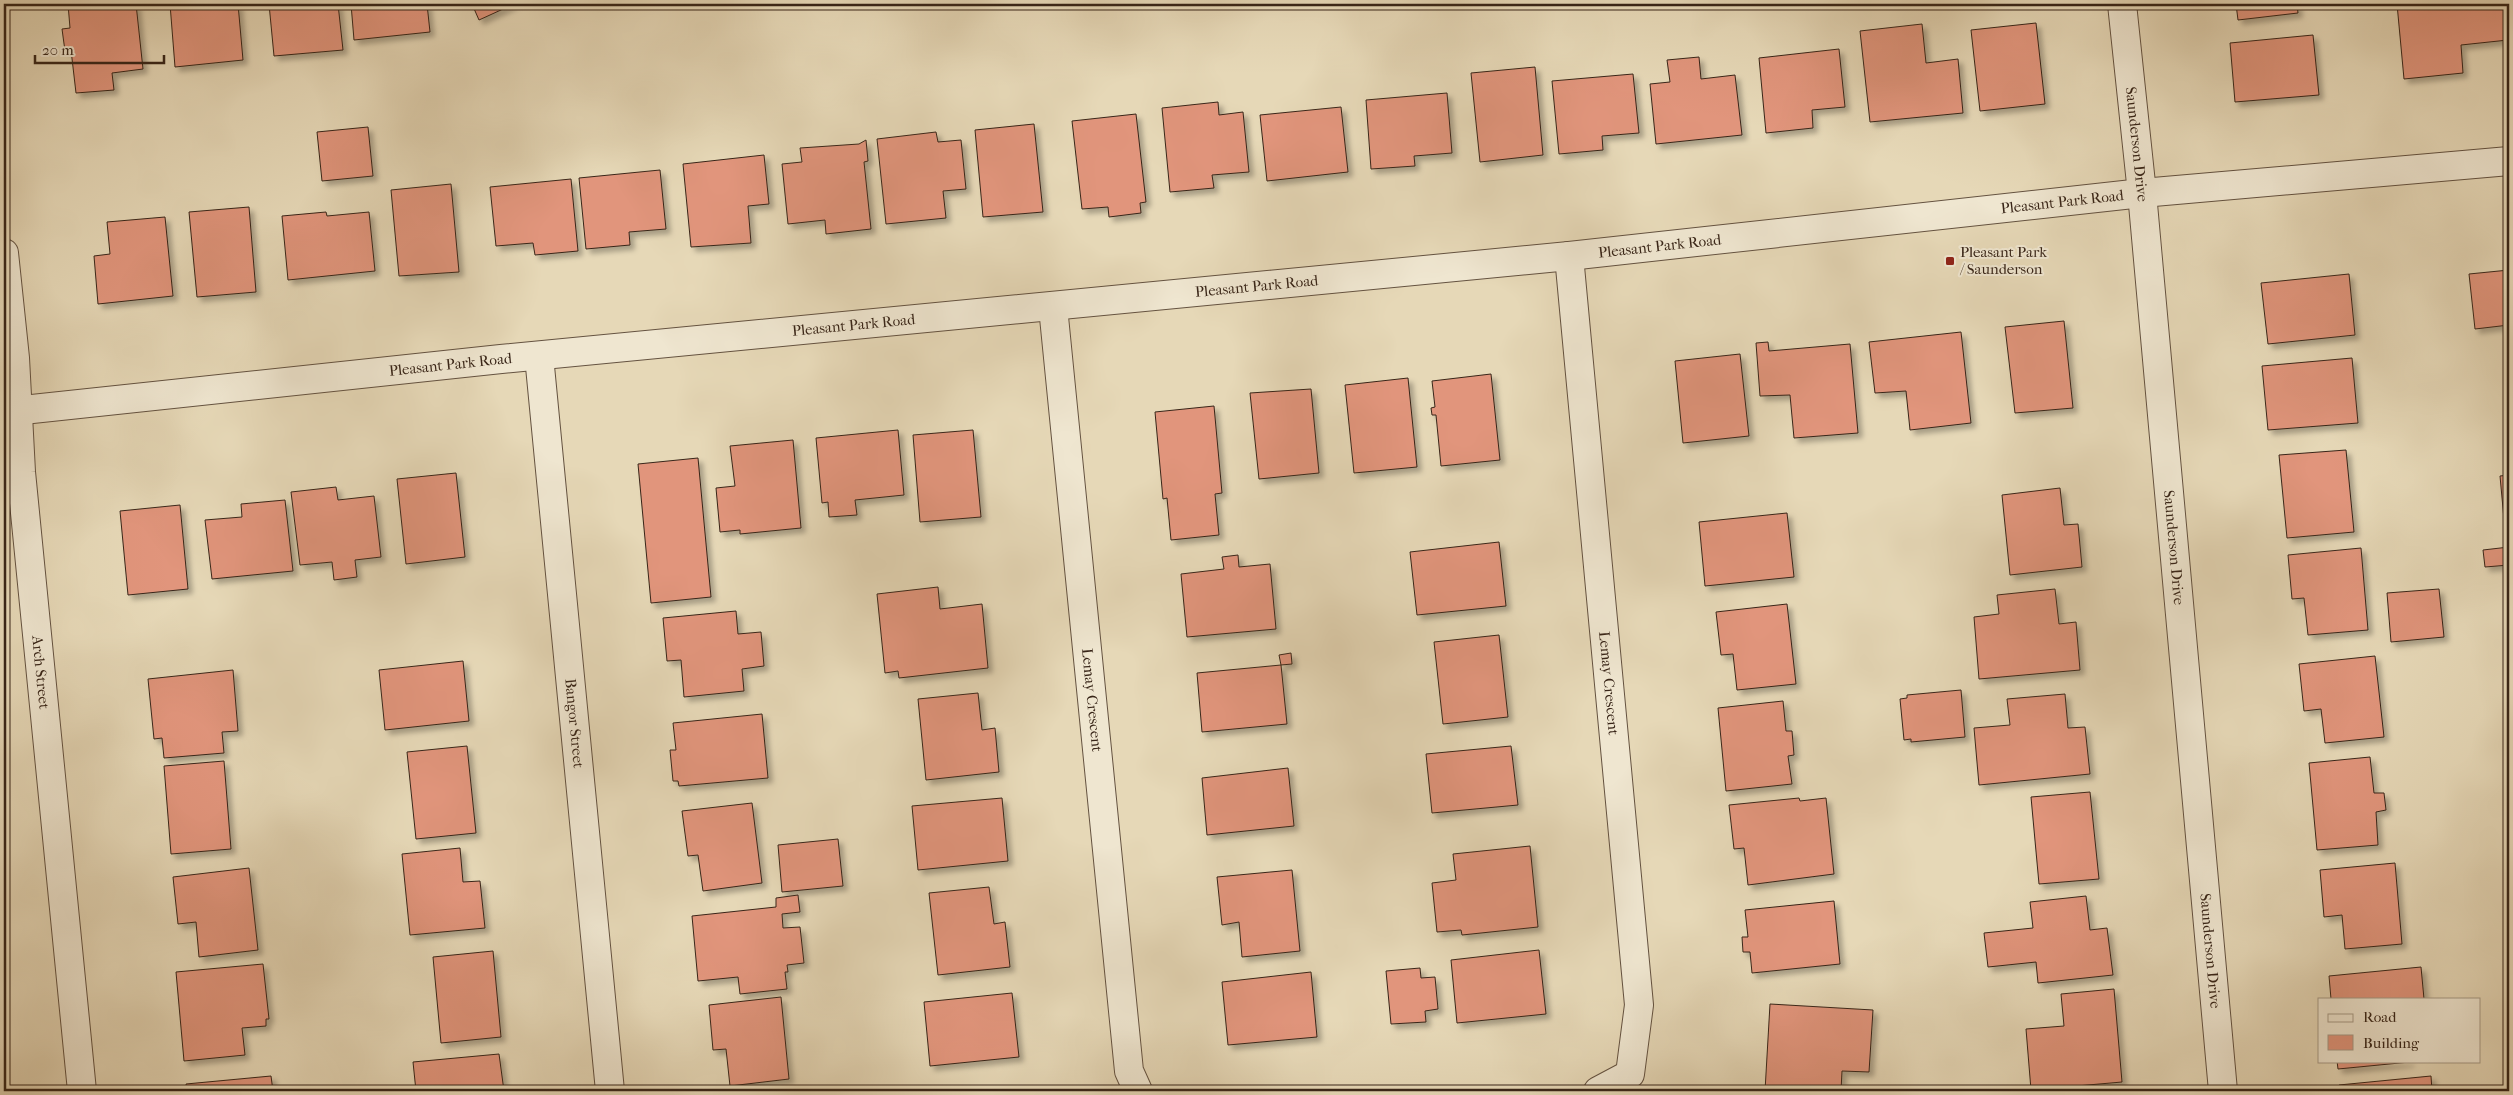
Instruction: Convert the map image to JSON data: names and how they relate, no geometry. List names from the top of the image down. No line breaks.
{"streets":{"street":["Saunderson Drive","Pleasant Park Road","Arch Street","Lemay Crescent","Bangor Street"]},"crossings":[["Saunderson Drive","Pleasant Park Road"],["Pleasant Park Road","Arch Street"],["Pleasant Park Road","Lemay Crescent"],["Pleasant Park Road","Bangor Street"]],"places":{"transit":["Pleasant Park / Saunderson"]},"legend":["Road","Building"],"scale_bar":"20 m"}
